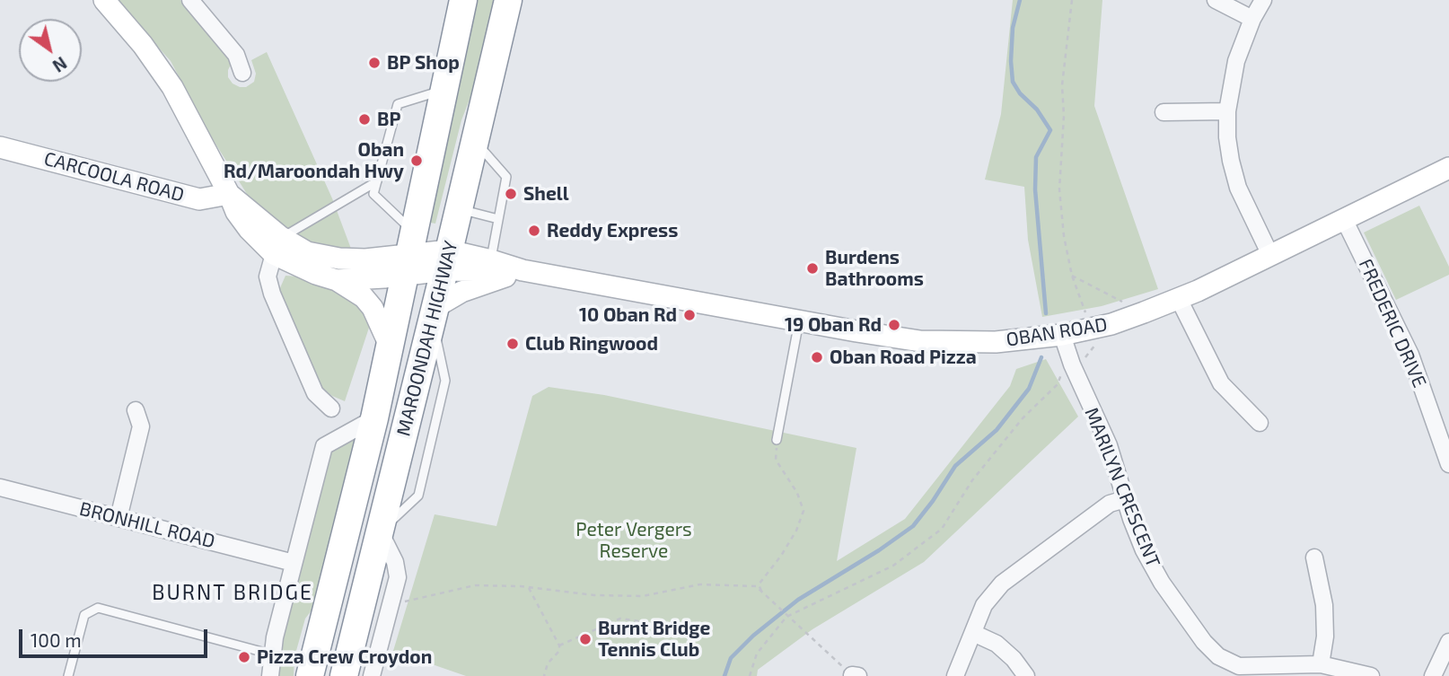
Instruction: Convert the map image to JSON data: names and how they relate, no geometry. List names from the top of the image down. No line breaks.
{"streets":{"highway":["MAROONDAH HIGHWAY"],"main road":["CARCOOLA ROAD","OBAN ROAD"],"street":["FREDERIC DRIVE","MARILYN CRESCENT","BRONHILL ROAD"]},"crossings":[["FREDERIC DRIVE","OBAN ROAD"],["OBAN ROAD","MAROONDAH HIGHWAY"],["OBAN ROAD","MARILYN CRESCENT"]],"districts":["BURNT BRIDGE"],"parks":["Peter Vergers Reserve"],"places":["BP Shop","BP","Oban Rd/Maroondah Hwy","Shell","Reddy Express","Burdens Bathrooms","10 Oban Rd","19 Oban Rd","Club Ringwood","Oban Road Pizza","Burnt Bridge Tennis Club","Pizza Crew Croydon"],"scale_bar":"100 m","north":"bottom right"}
